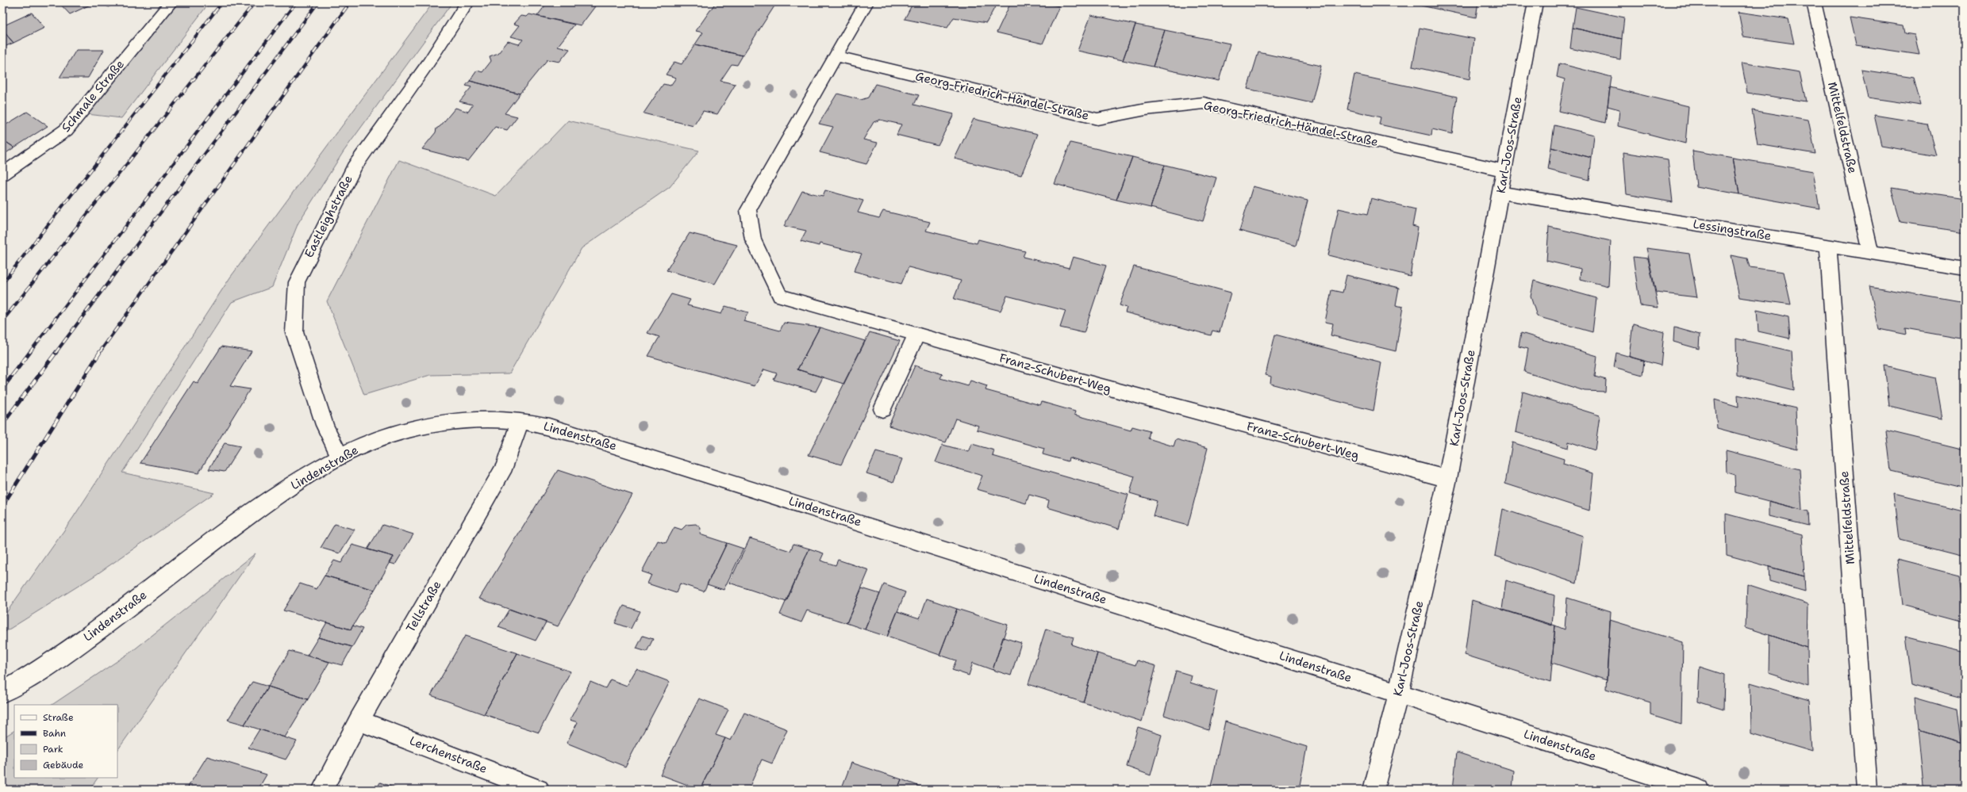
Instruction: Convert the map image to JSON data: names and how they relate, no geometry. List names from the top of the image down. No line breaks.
{"streets":{"street":["Schmale Straße","Georg-Friedrich-Händel-Straße","Mittelfeldstraße","Karl-Joos-Straße","Eastleighstraße","Lessingstraße","Franz-Schubert-Weg","Lindenstraße","Tellstraße","Lerchenstraße"]},"crossings":[["Georg-Friedrich-Händel-Straße","Karl-Joos-Straße"],["Georg-Friedrich-Händel-Straße","Franz-Schubert-Weg"],["Mittelfeldstraße","Lessingstraße"],["Karl-Joos-Straße","Lessingstraße"],["Karl-Joos-Straße","Franz-Schubert-Weg"],["Karl-Joos-Straße","Lindenstraße"],["Eastleighstraße","Lindenstraße"],["Lindenstraße","Tellstraße"],["Tellstraße","Lerchenstraße"]],"legend":["Straße","Bahn","Park","Gebäude"]}
